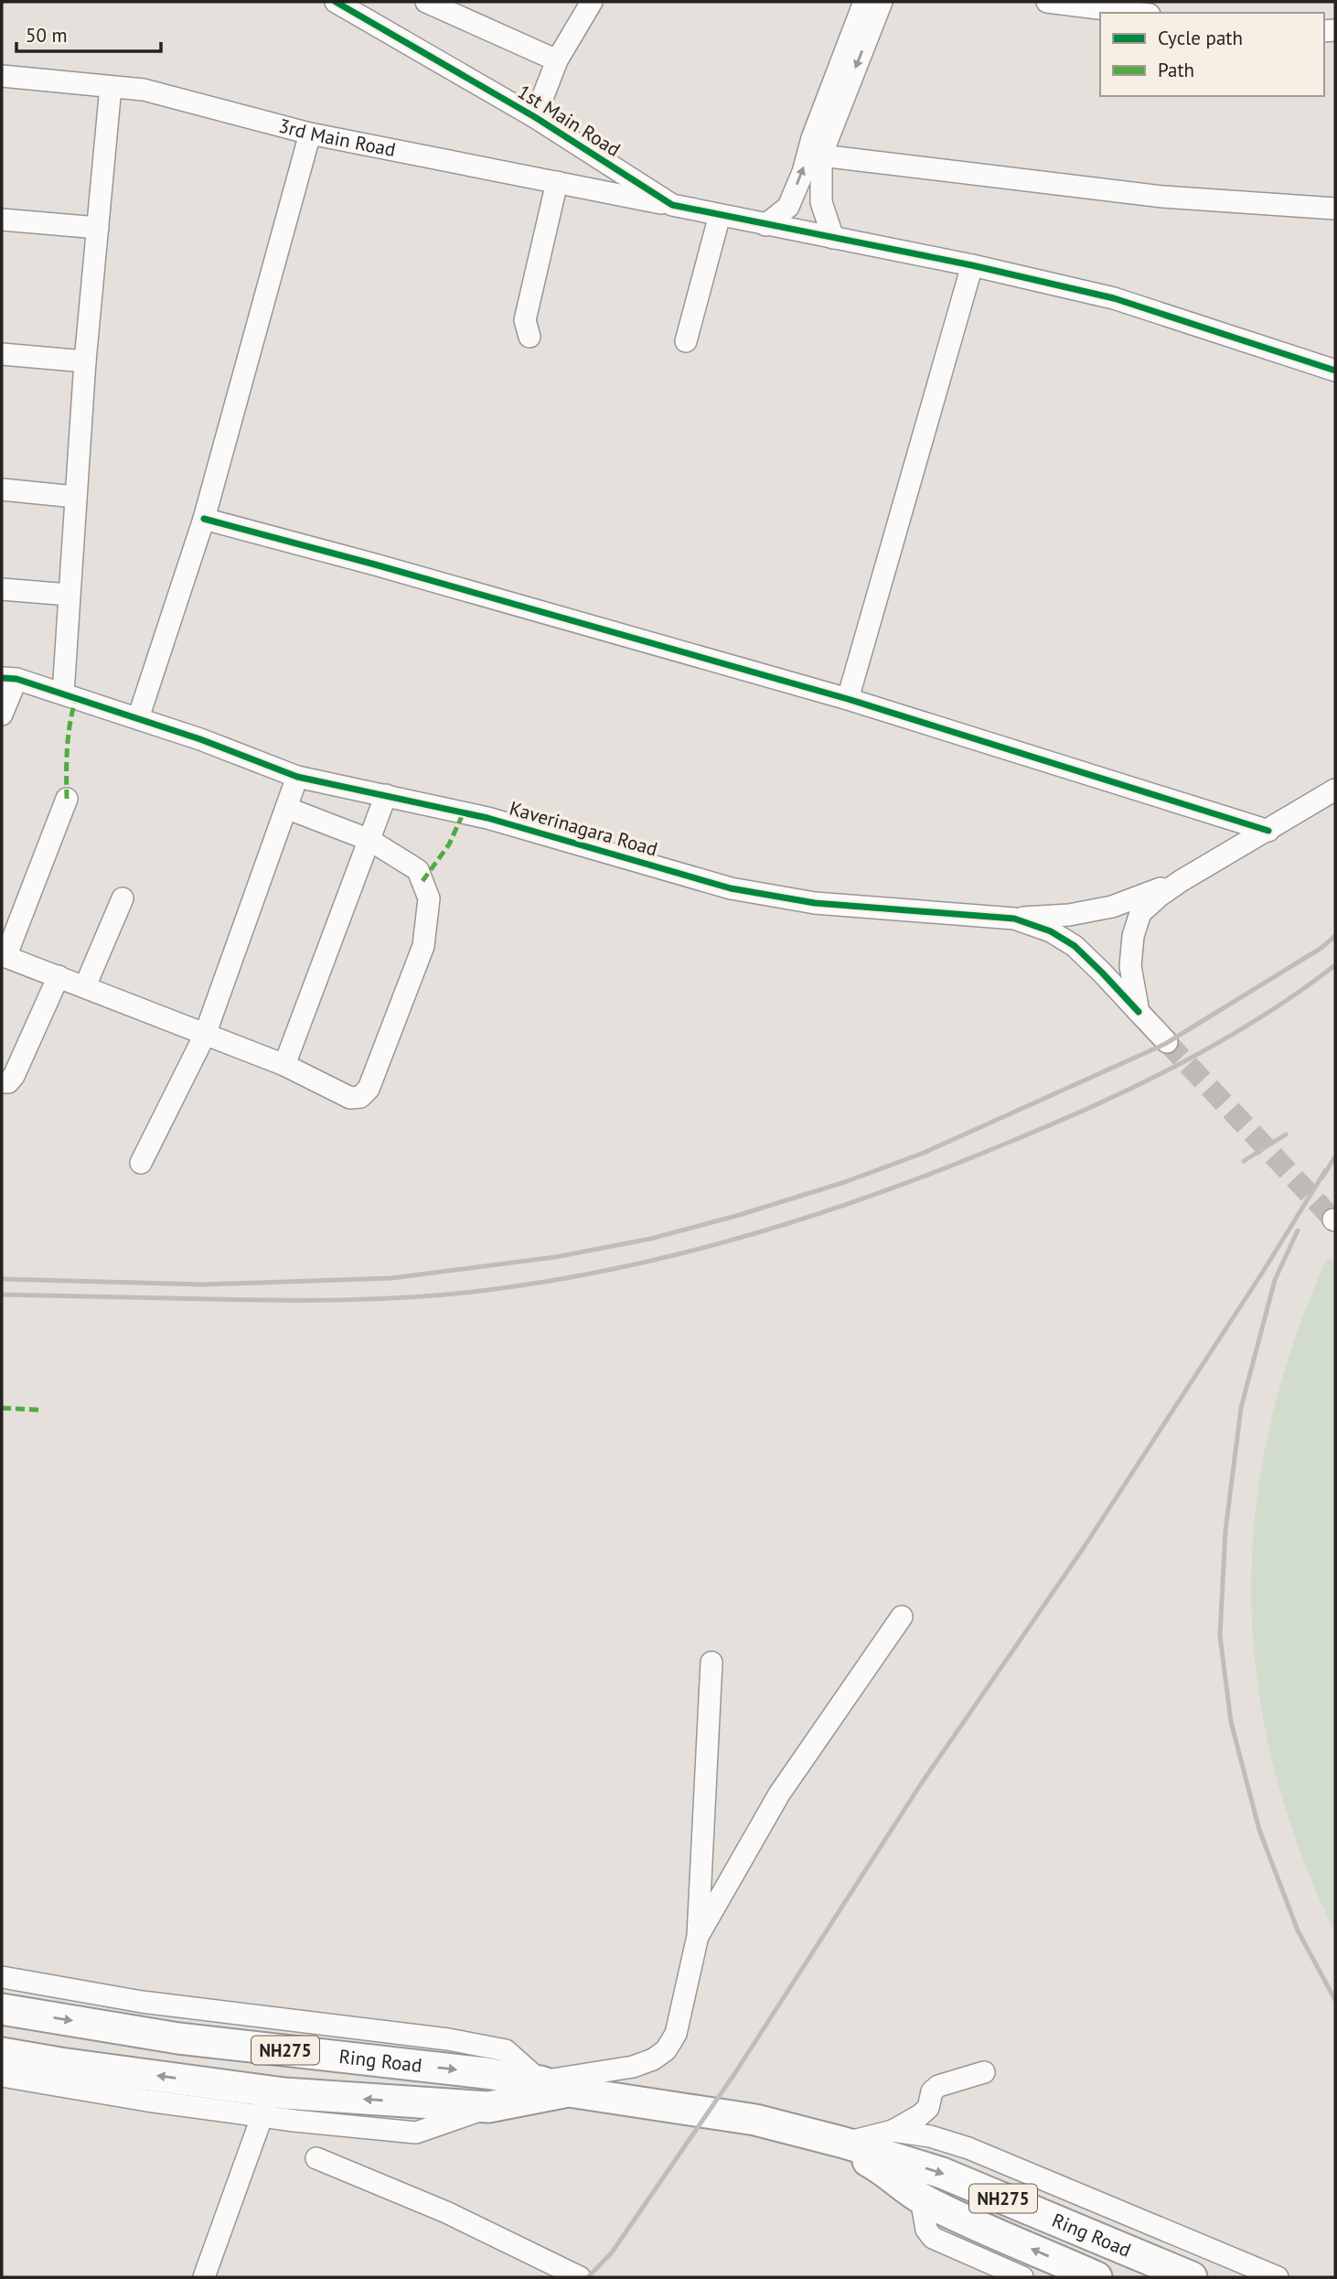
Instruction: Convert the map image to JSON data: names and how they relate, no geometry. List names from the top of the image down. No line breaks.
{"streets":{"highway":["NH275","Ring Road"],"street":["1st Main Road","3rd Main Road","Kaverinagara Road"]},"crossings":[["1st Main Road","3rd Main Road"]],"legend":["Cycle path","Path"],"scale_bar":"50 m"}
